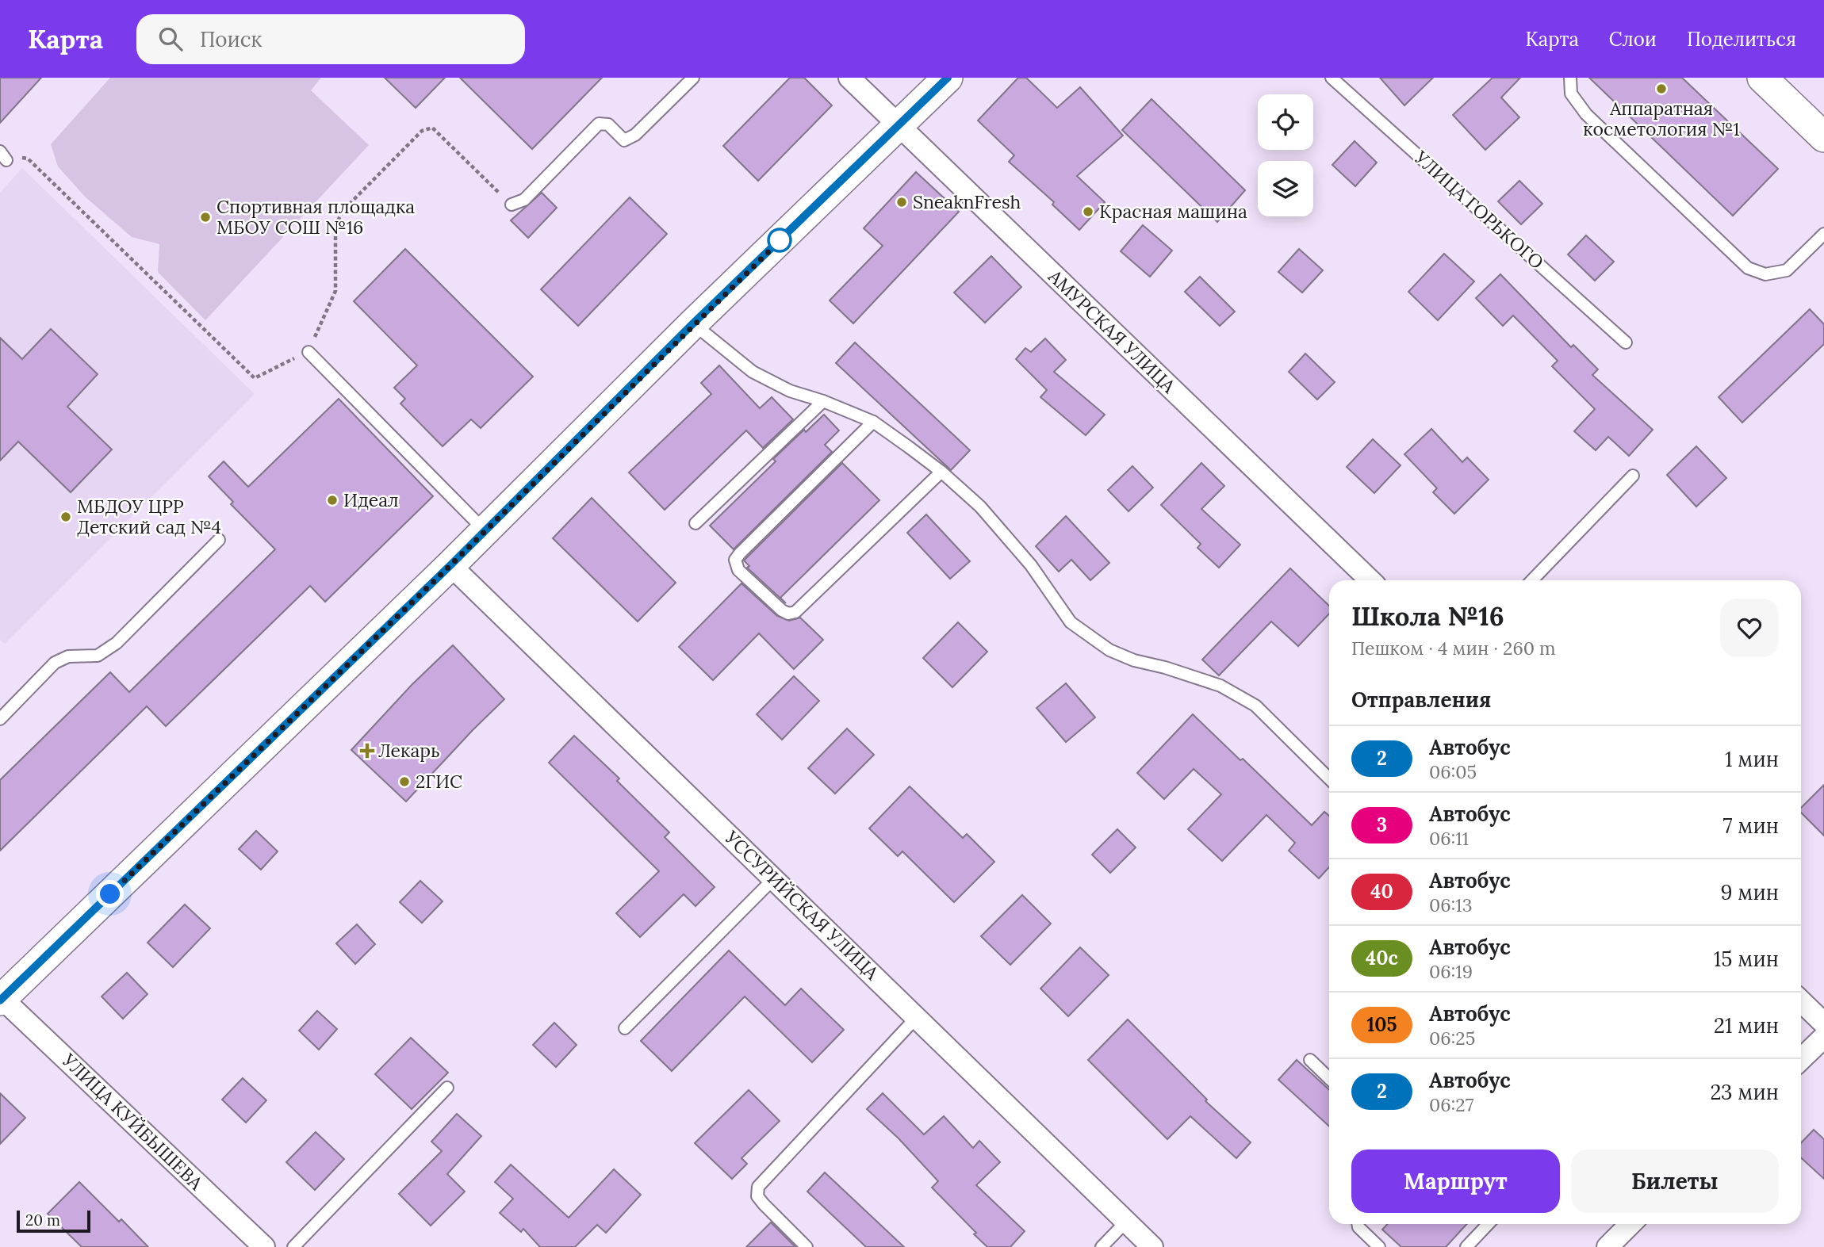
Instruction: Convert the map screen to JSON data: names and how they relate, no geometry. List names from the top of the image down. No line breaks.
{"streets":{"street":["АМУРСКАЯ УЛИЦА","УССУРИЙСКАЯ УЛИЦА","УЛИЦА КУЙБЫШЕВА"],"lane":["УЛИЦА ГОРЬКОГО"]},"places":{"other":["Аппаратная косметология №1","SneaknFresh","Красная машина","Спортивная площадка МБОУ СОШ №16","Идеал","МБДОУ ЦРР Детский сад №4","2ГИС"],"health":["Лекарь"]},"lines":["bus line 2"],"scale_bar":"20 m","page":{"header":"Карта","search":"Поиск","nav":["Карта","Слои","Поделиться"],"heading":[["Школа №16","Пешком · 4 мин · 260 m"],"Отправления"],"list":[{"mark":"2","name":"Автобус","note":"06:05","value":"1 мин"},{"mark":"3","name":"Автобус","note":"06:11","value":"7 мин"},{"mark":"40","name":"Автобус","note":"06:13","value":"9 мин"},{"mark":"40с","name":"Автобус","note":"06:19","value":"15 мин"},{"mark":"105","name":"Автобус","note":"06:25","value":"21 мин"},{"mark":"2","name":"Автобус","note":"06:27","value":"23 мин"}],"buttons":["Маршрут","Билеты"],"scale":"20 m"}}
